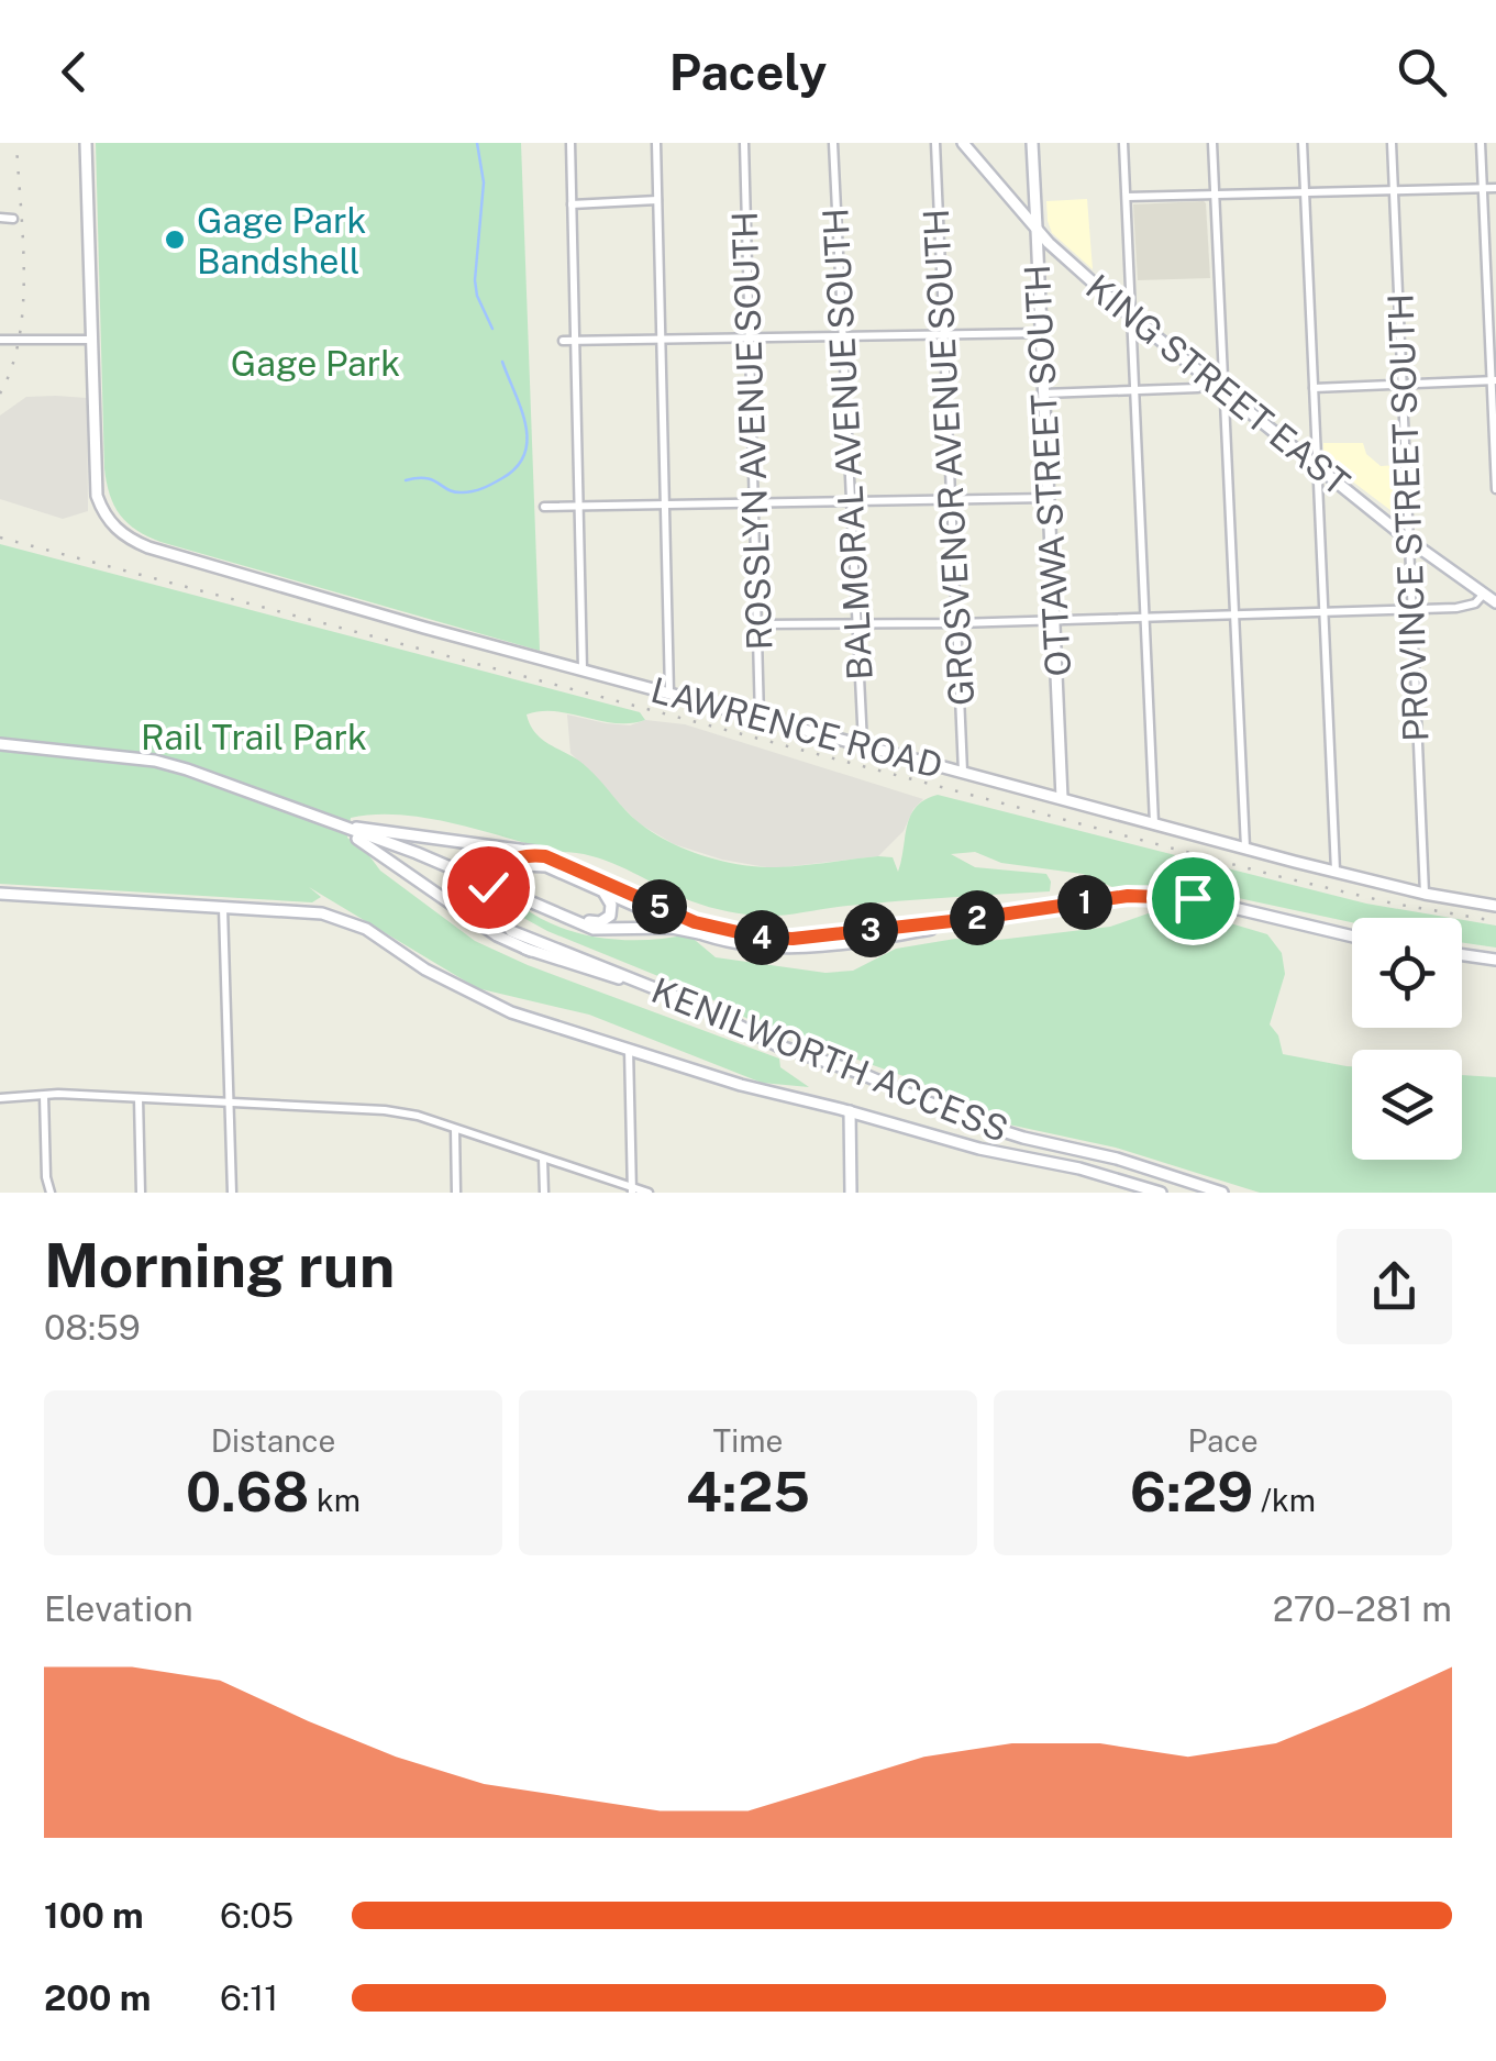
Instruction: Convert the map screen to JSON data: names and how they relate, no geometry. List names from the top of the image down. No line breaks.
{"streets":{"main road":["KING STREET EAST","OTTAWA STREET SOUTH","LAWRENCE ROAD","KENILWORTH ACCESS"],"street":["ROSSLYN AVENUE SOUTH","BALMORAL AVENUE SOUTH","GROSVENOR AVENUE SOUTH","PROVINCE STREET SOUTH"]},"crossings":[["KING STREET EAST","OTTAWA STREET SOUTH"],["KING STREET EAST","PROVINCE STREET SOUTH"],["ROSSLYN AVENUE SOUTH","LAWRENCE ROAD"],["BALMORAL AVENUE SOUTH","LAWRENCE ROAD"],["GROSVENOR AVENUE SOUTH","LAWRENCE ROAD"],["OTTAWA STREET SOUTH","LAWRENCE ROAD"],["PROVINCE STREET SOUTH","LAWRENCE ROAD"]],"parks":["Gage Park","Rail Trail Park"],"places":["Gage Park Bandshell"],"page":{"header":"Pacely","pins":["1","5","2","3","4"],"heading":["Morning run","08:59"],"stats":[["Distance","0.68 km"],["Time","4:25"],["Pace","6:29 /km"]],"chart":["Elevation","270–281 m"],"list":[{"name":"100 m","note":"6:05"},{"name":"200 m","note":"6:11"}]}}
